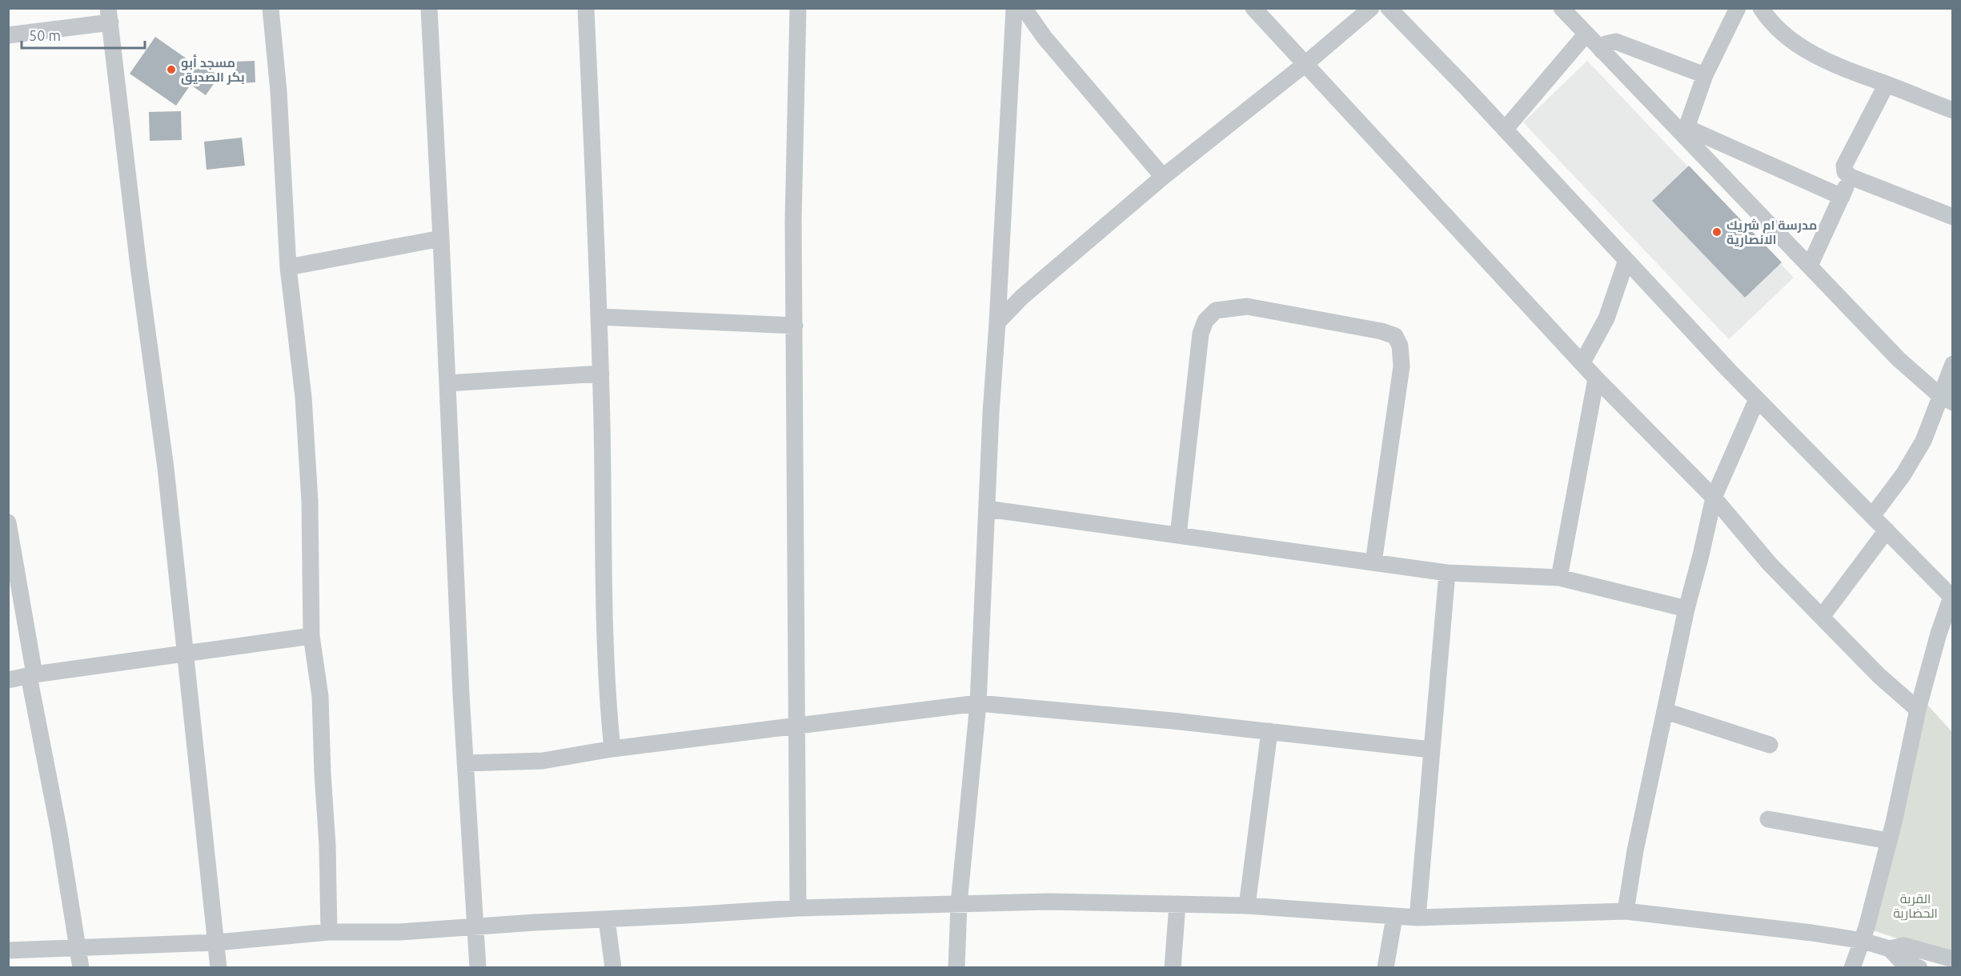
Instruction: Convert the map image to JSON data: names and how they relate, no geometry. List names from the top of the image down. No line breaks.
{"parks":["القرية الحضارية"],"places":["مسجد أبو بكر الصديق","مدرسة ام شريك الانصارية"],"scale_bar":"50 m"}
